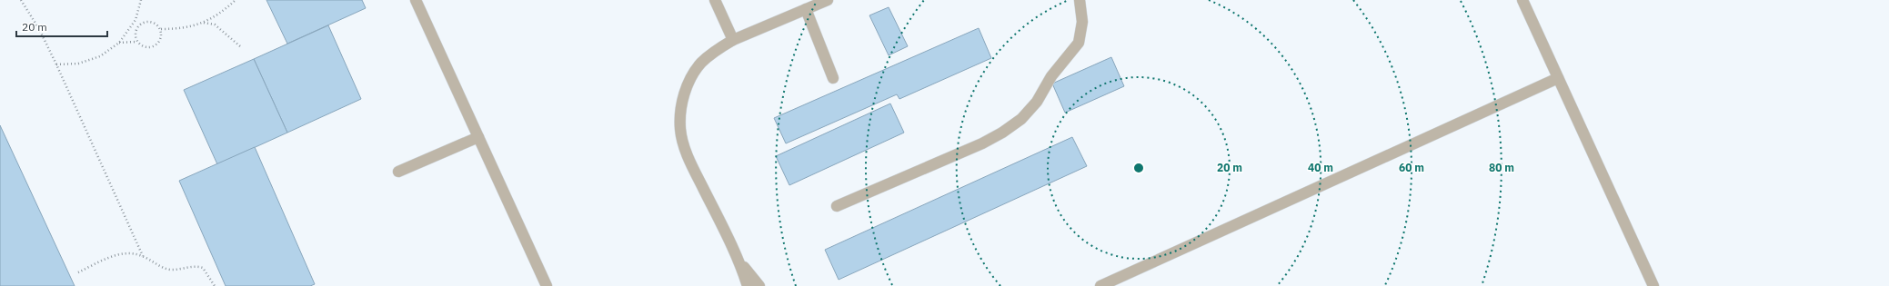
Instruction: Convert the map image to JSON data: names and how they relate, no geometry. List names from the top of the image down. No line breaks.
{"scale_bar":"20 m","rings":["20 m","40 m","60 m","80 m"]}
